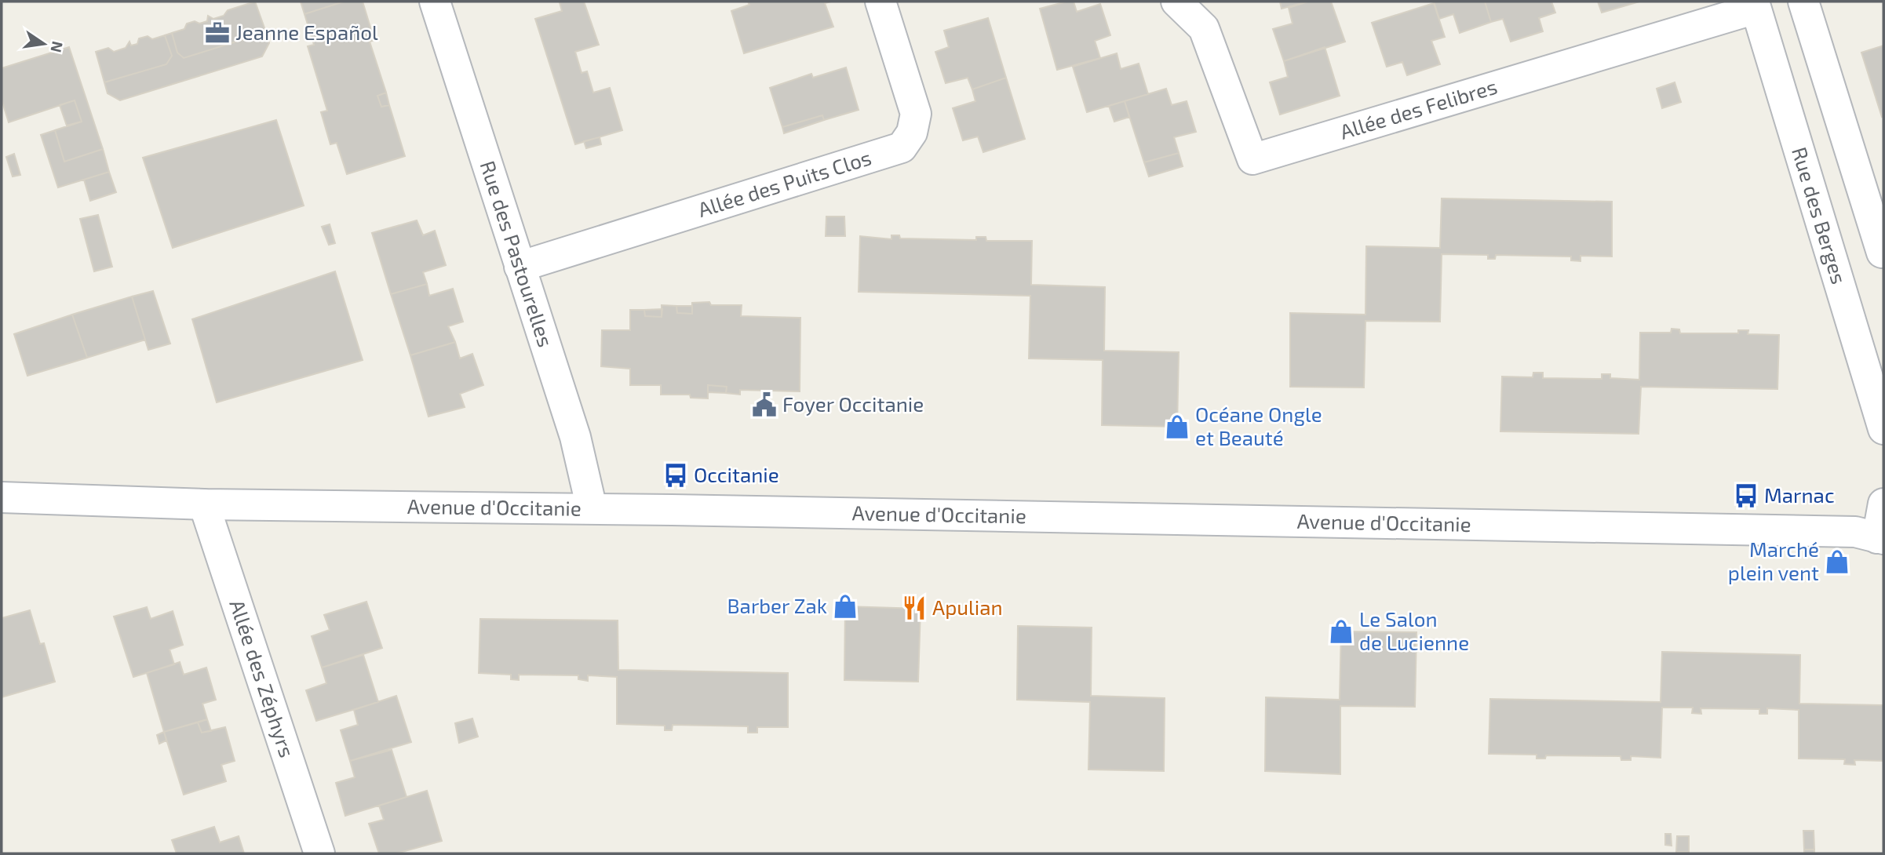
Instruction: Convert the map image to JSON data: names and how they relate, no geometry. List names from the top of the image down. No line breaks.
{"streets":{"street":["Allée des Felibres","Allée des Puits Clos","Rue des Berges","Rue des Pastourelles","Avenue d'Occitanie","Allée des Zéphyrs"]},"crossings":[["Allée des Felibres","Rue des Berges"],["Allée des Puits Clos","Rue des Pastourelles"],["Rue des Pastourelles","Avenue d'Occitanie"],["Avenue d'Occitanie","Allée des Zéphyrs"]],"places":{"office":["Jeanne Español"],"public building":["Foyer Occitanie"],"shop":["Océane Ongle et Beauté","Marché plein vent","Barber Zak","Le Salon de Lucienne"],"bus stop":["Occitanie","Marnac"],"restaurant":["Apulian"]},"north":"right"}
